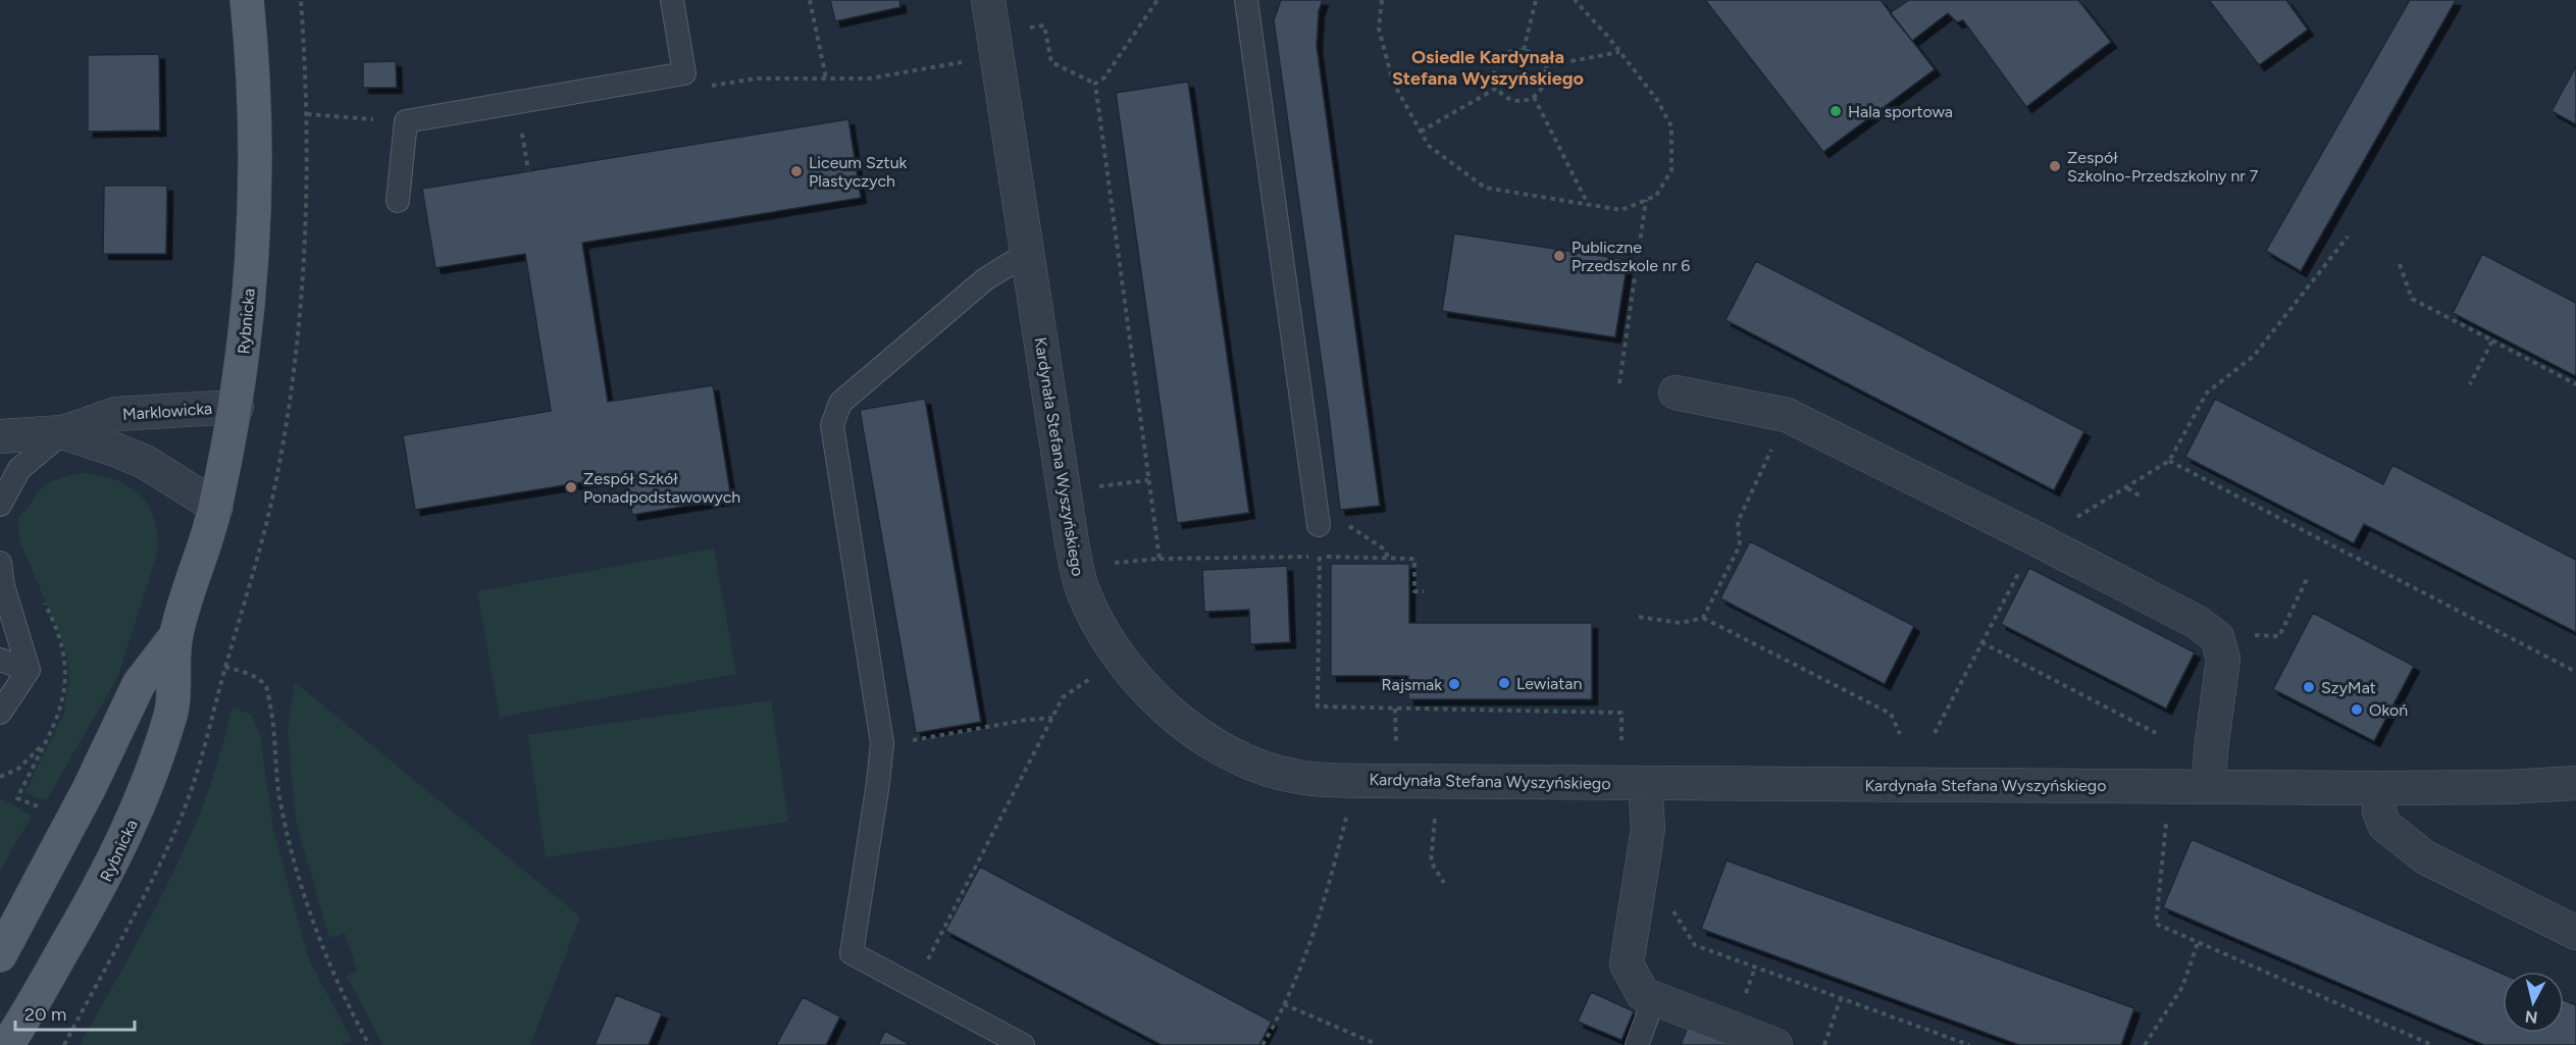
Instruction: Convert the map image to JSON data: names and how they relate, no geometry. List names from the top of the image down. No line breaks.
{"streets":{"main road":["Rybnicka"],"street":["Marklowicka","Kardynała Stefana Wyszyńskiego"]},"crossings":[["Rybnicka","Marklowicka"]],"districts":["Osiedle Kardynała Stefana Wyszyńskiego"],"places":["Hala sportowa","Zespół Szkolno-Przedszkolny nr 7","Liceum Sztuk Plastyczych","Publiczne Przedszkole nr 6","Zespół Szkół Ponadpodstawowych","Lewiatan","Rajsmak","SzyMat","Okoń"],"scale_bar":"20 m","north":"bottom"}
